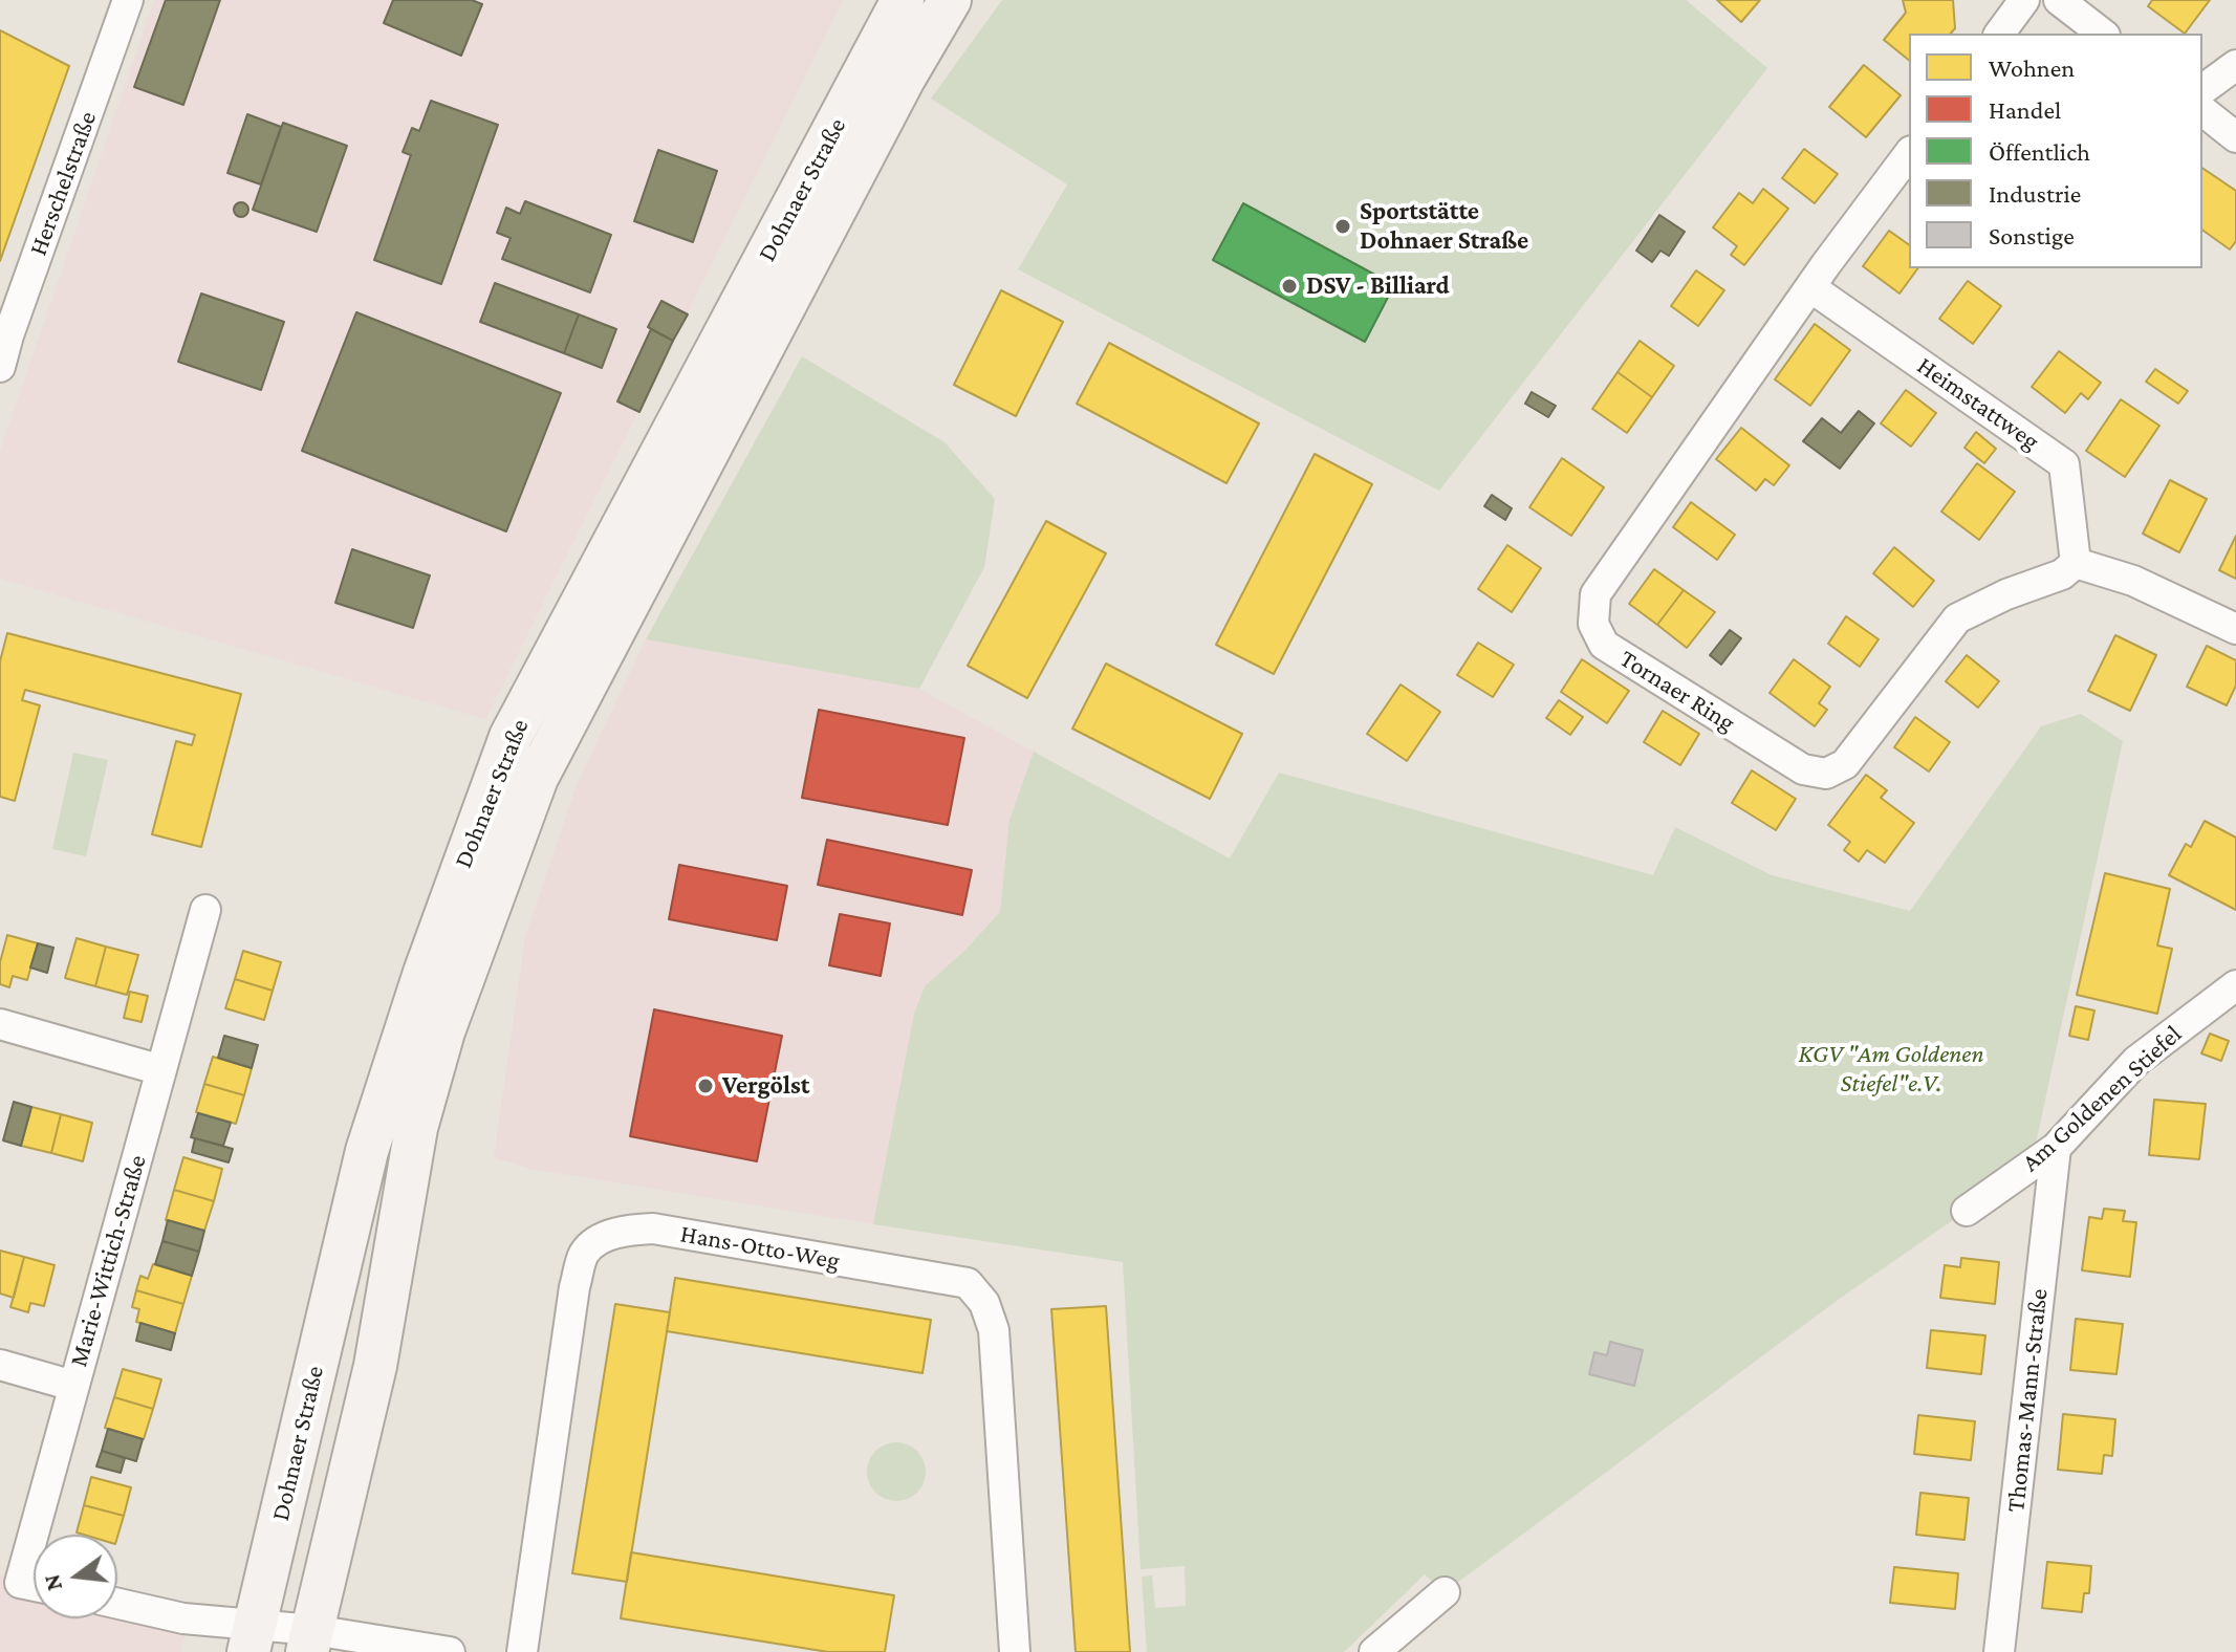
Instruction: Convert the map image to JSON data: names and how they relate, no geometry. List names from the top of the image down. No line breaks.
{"streets":{"main road":["Dohnaer Straße"],"street":["Herschelstraße","Heimstattweg","Tornaer Ring","Am Goldenen Stiefel","Hans-Otto-Weg","Marie-Wittich-Straße","Thomas-Mann-Straße"]},"crossings":[["Heimstattweg","Tornaer Ring"],["Am Goldenen Stiefel","Thomas-Mann-Straße"]],"parks":["KGV \"Am Goldenen Stiefel\"e.V."],"places":["Sportstätte Dohnaer Straße","DSV - Billiard","Vergölst"],"legend":["Wohnen","Handel","Öffentlich","Industrie","Sonstige"],"north":"left"}
